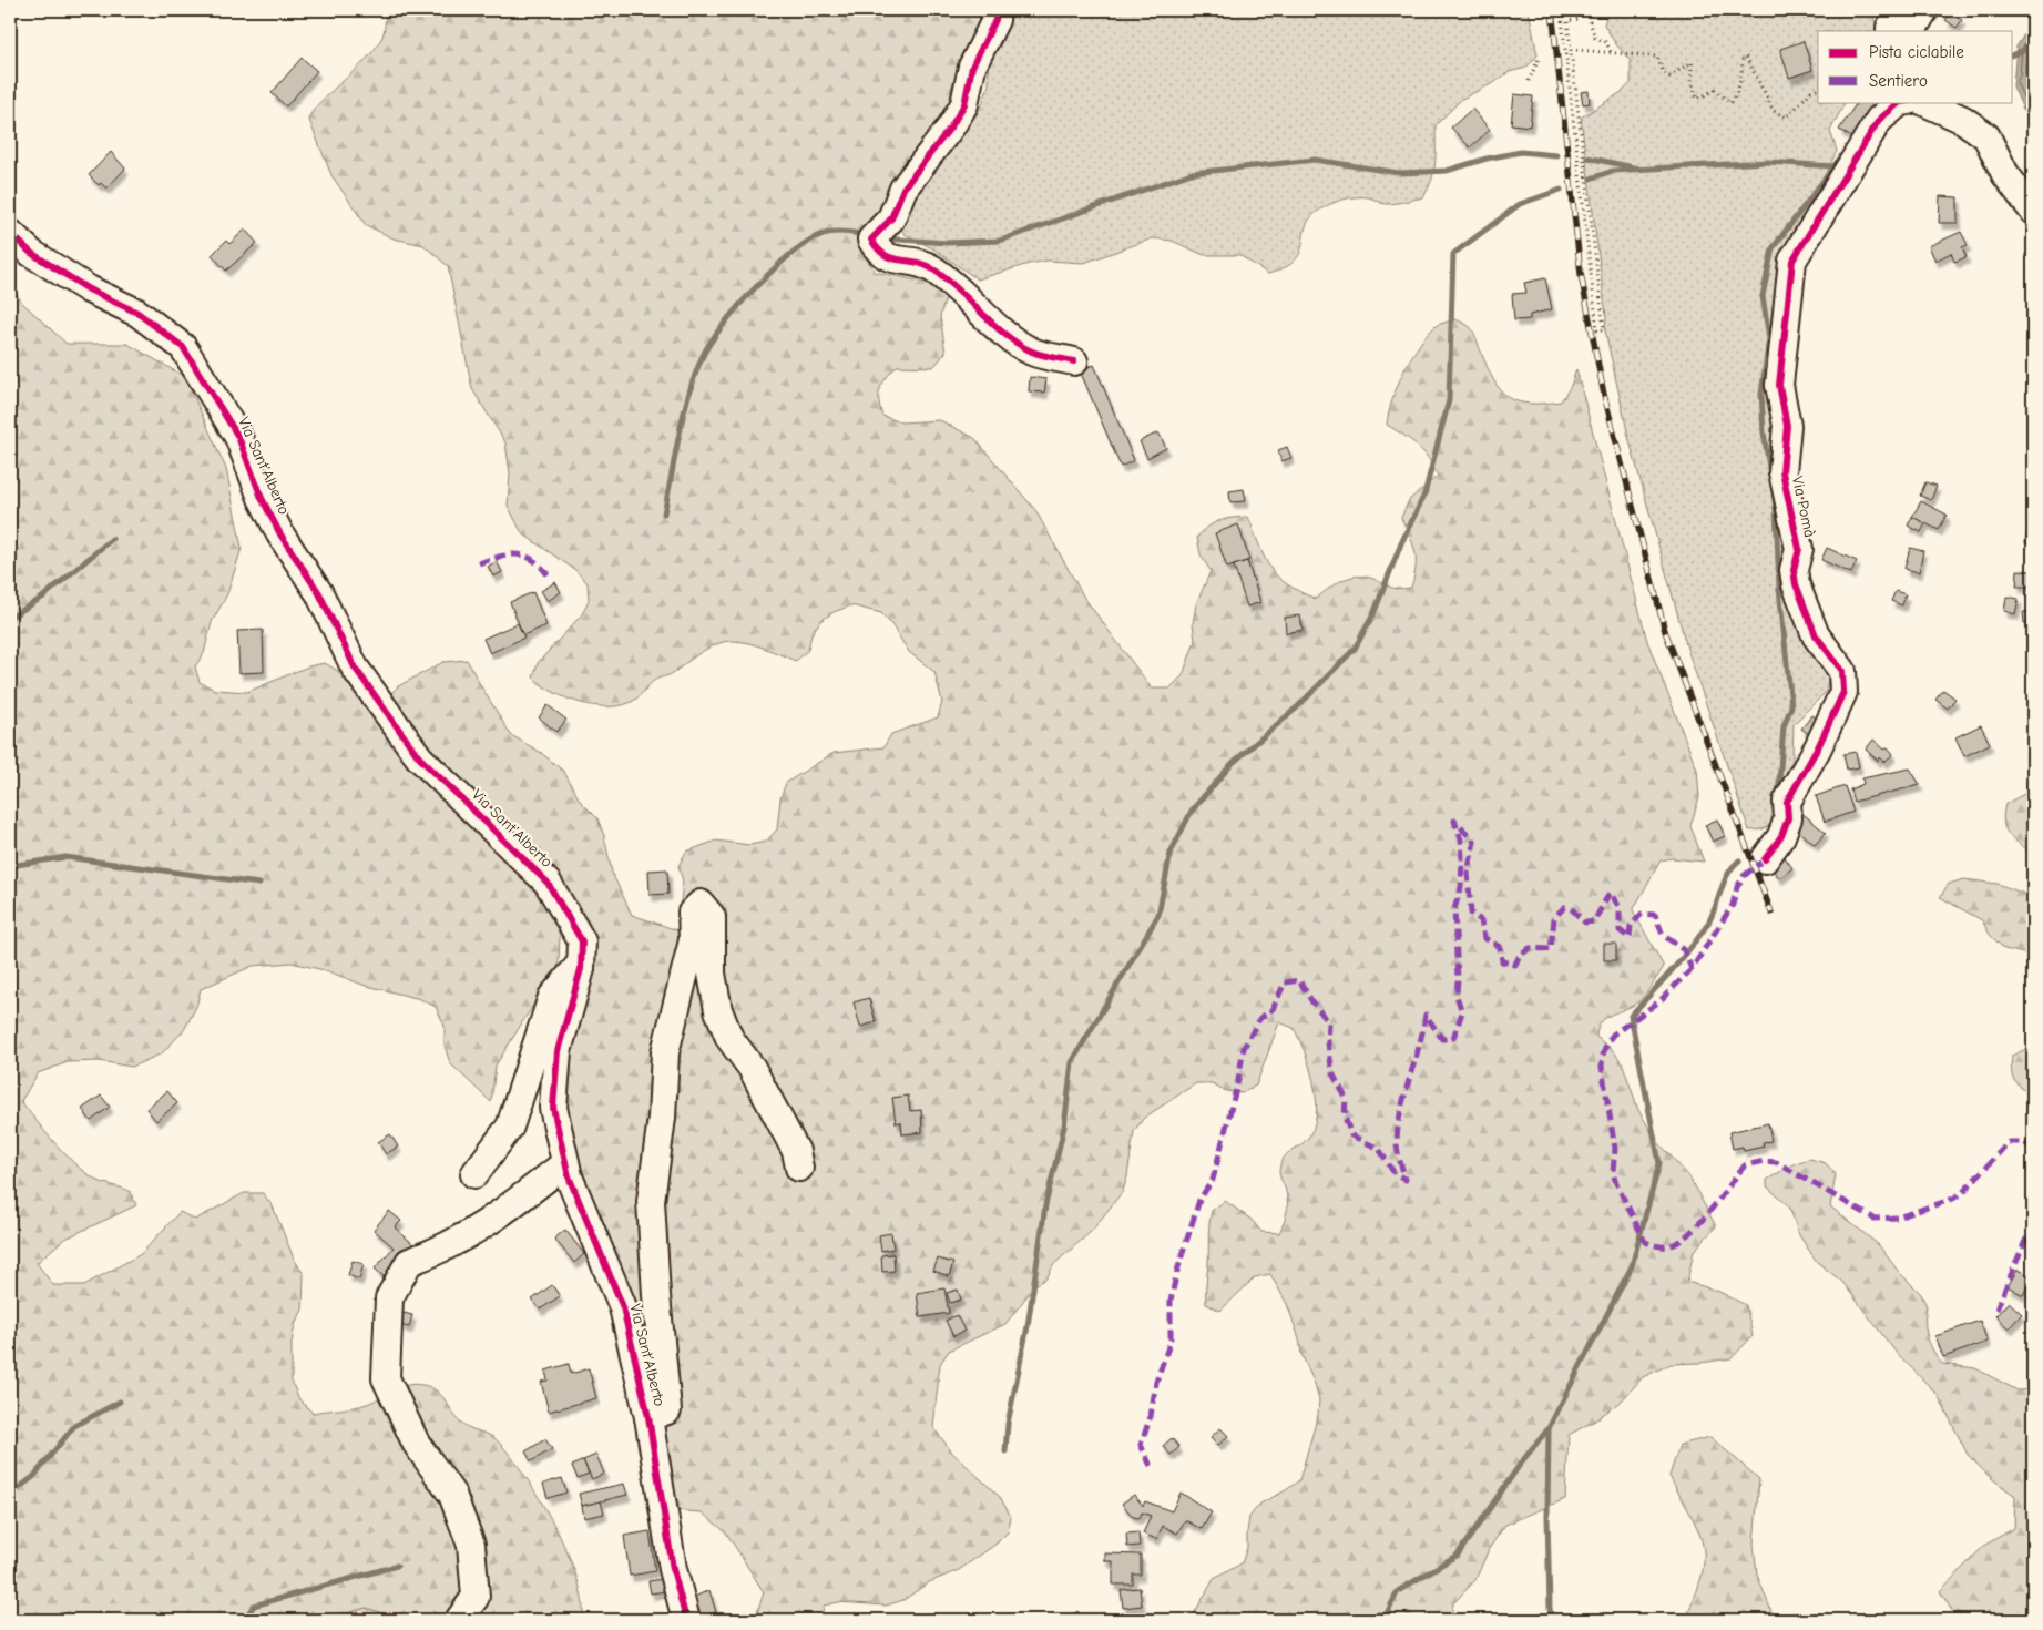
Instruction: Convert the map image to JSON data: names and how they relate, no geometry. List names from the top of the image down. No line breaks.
{"streets":{"street":["Via Sant'Alberto","Via Pomà"]},"legend":["Pista ciclabile","Sentiero"]}
